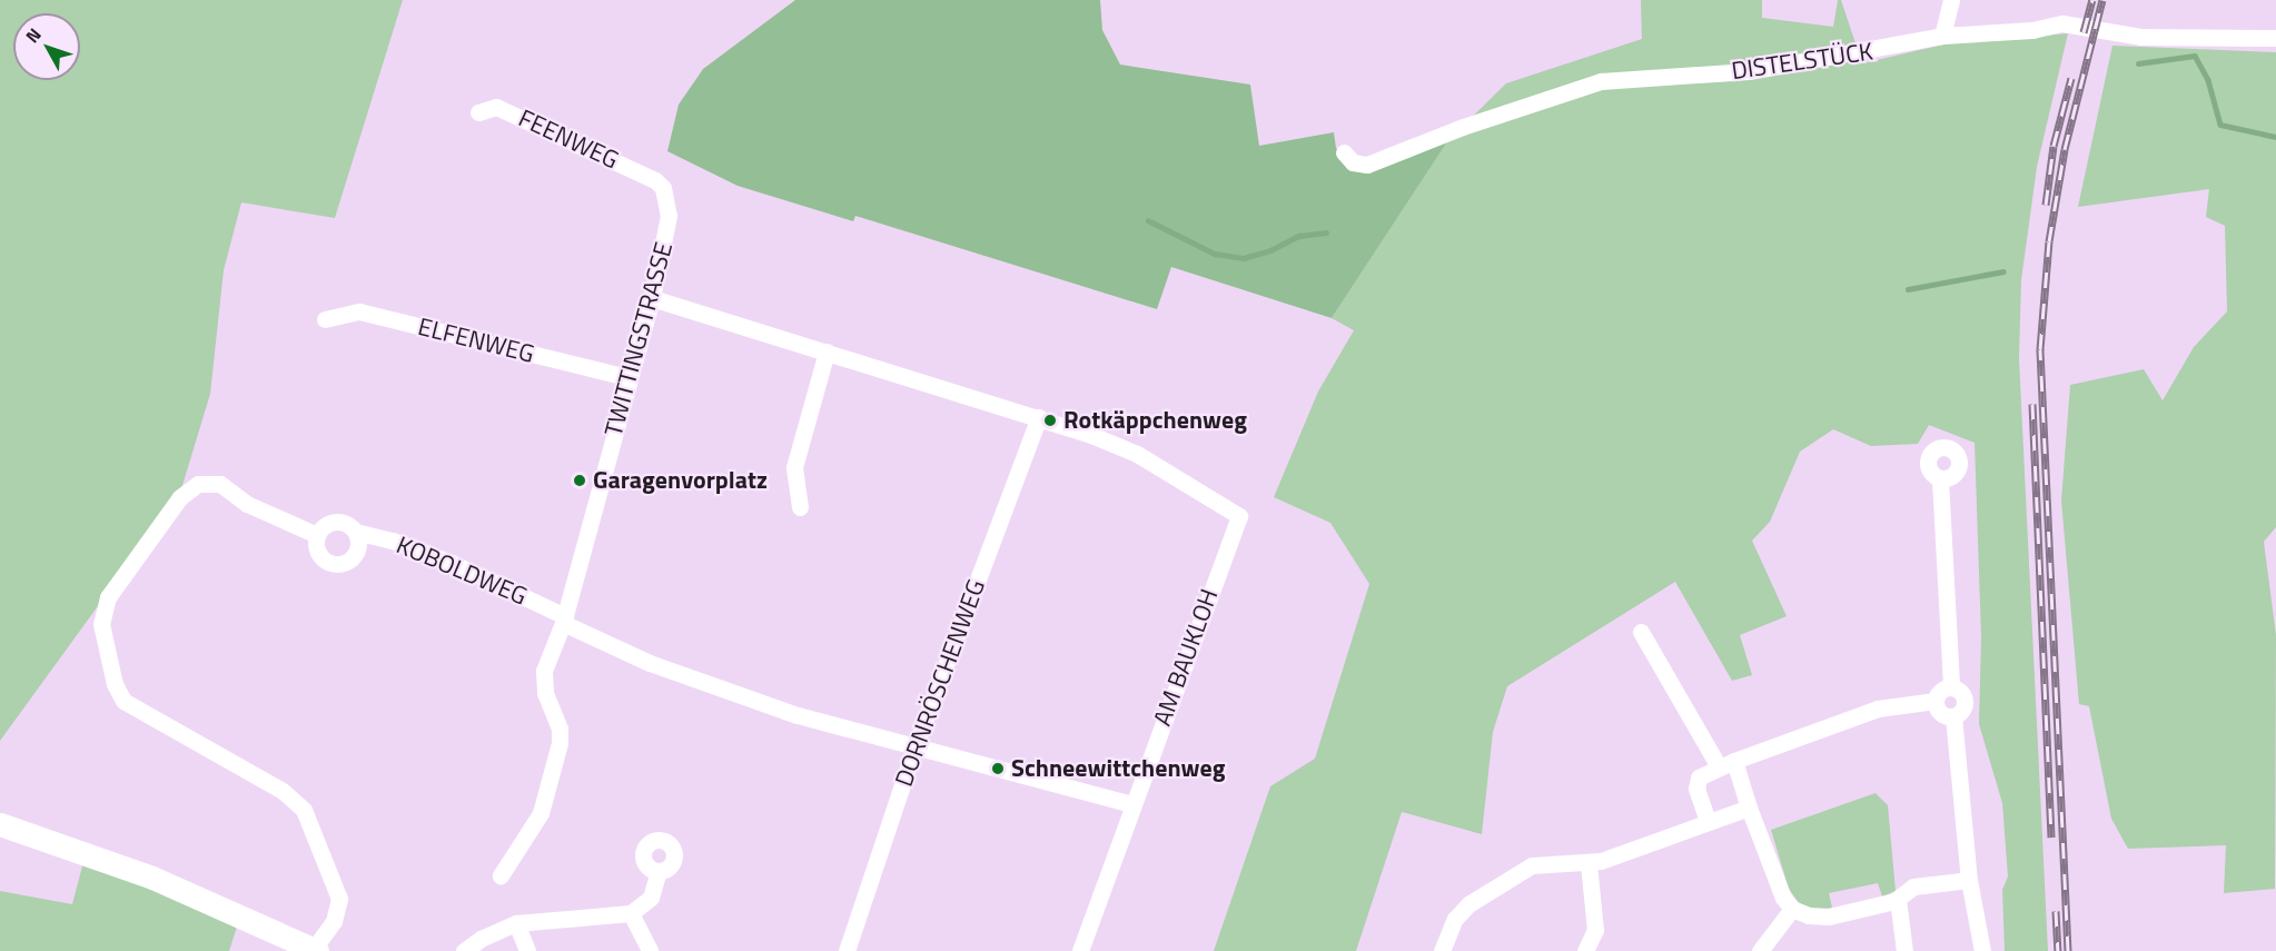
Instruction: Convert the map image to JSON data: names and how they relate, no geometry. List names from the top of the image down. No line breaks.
{"streets":{"street":["DISTELSTÜCK","FEENWEG","TWITTINGSTRASSE","ELFENWEG","KOBOLDWEG","AM BAUKLOH","DORNRÖSCHENWEG"]},"crossings":[["FEENWEG","TWITTINGSTRASSE"],["TWITTINGSTRASSE","ELFENWEG"],["TWITTINGSTRASSE","KOBOLDWEG"],["AM BAUKLOH","DORNRÖSCHENWEG"]],"places":["Rotkäppchenweg","Garagenvorplatz","Schneewittchenweg"],"north":"top left"}
